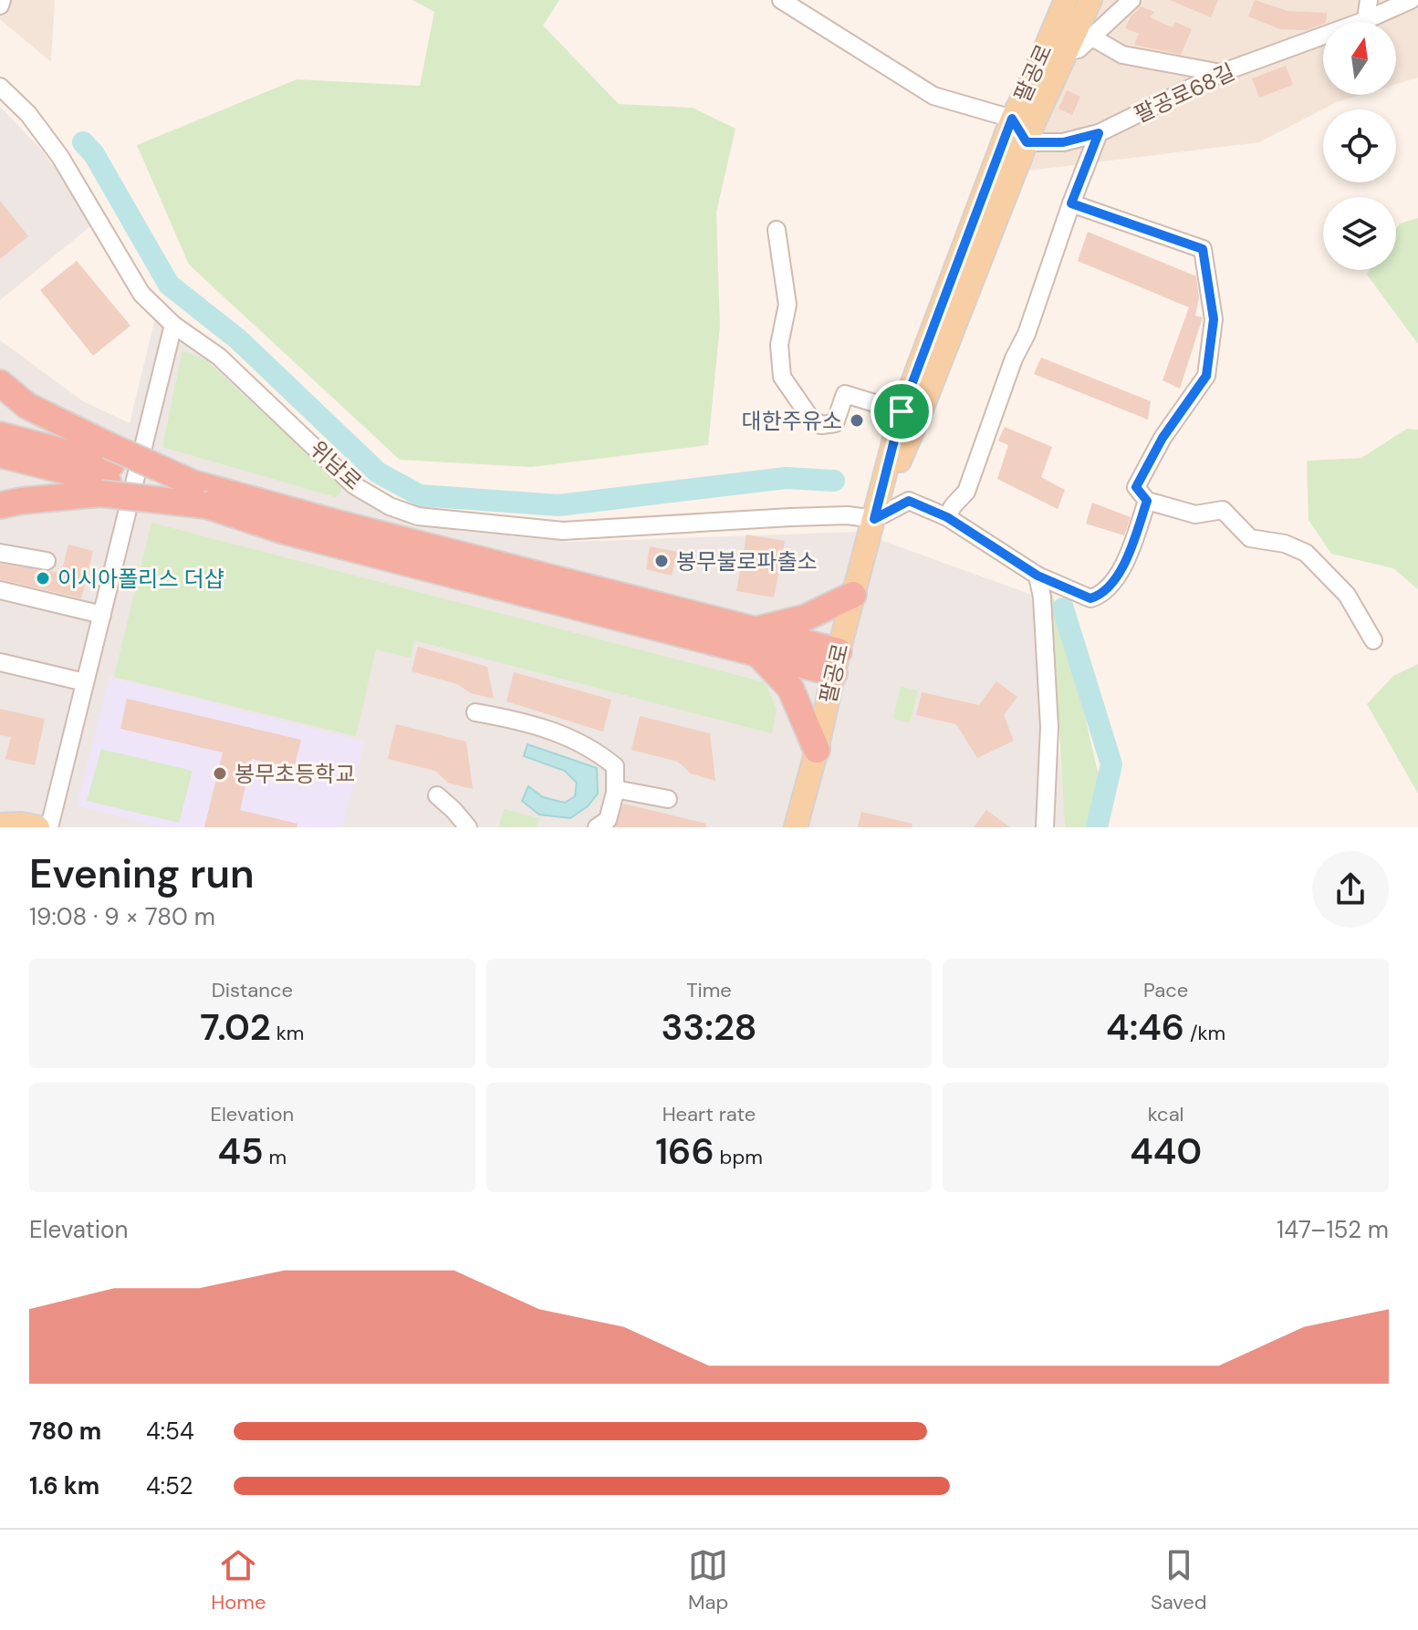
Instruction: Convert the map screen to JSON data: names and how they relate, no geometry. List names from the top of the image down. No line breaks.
{"streets":{"main road":["팔공로"],"street":["팔공로68길","위남로"]},"crossings":[["팔공로","팔공로68길"],["팔공로","위남로"]],"places":["대한주유소","봉무불로파출소","이시아폴리스 더샵","봉무초등학교"],"north":"top","page":{"heading":["Evening run","19:08 · 9 × 780 m"],"stats":[["Distance","7.02 km"],["Time","33:28"],["Pace","4:46 /km"],["Elevation","45 m"],["Heart rate","166 bpm"],["kcal","440"]],"chart":["Elevation","147–152 m"],"list":[{"name":"780 m","note":"4:54"},{"name":"1.6 km","note":"4:52"}],"tabs":["Home","Map","Saved"]}}
